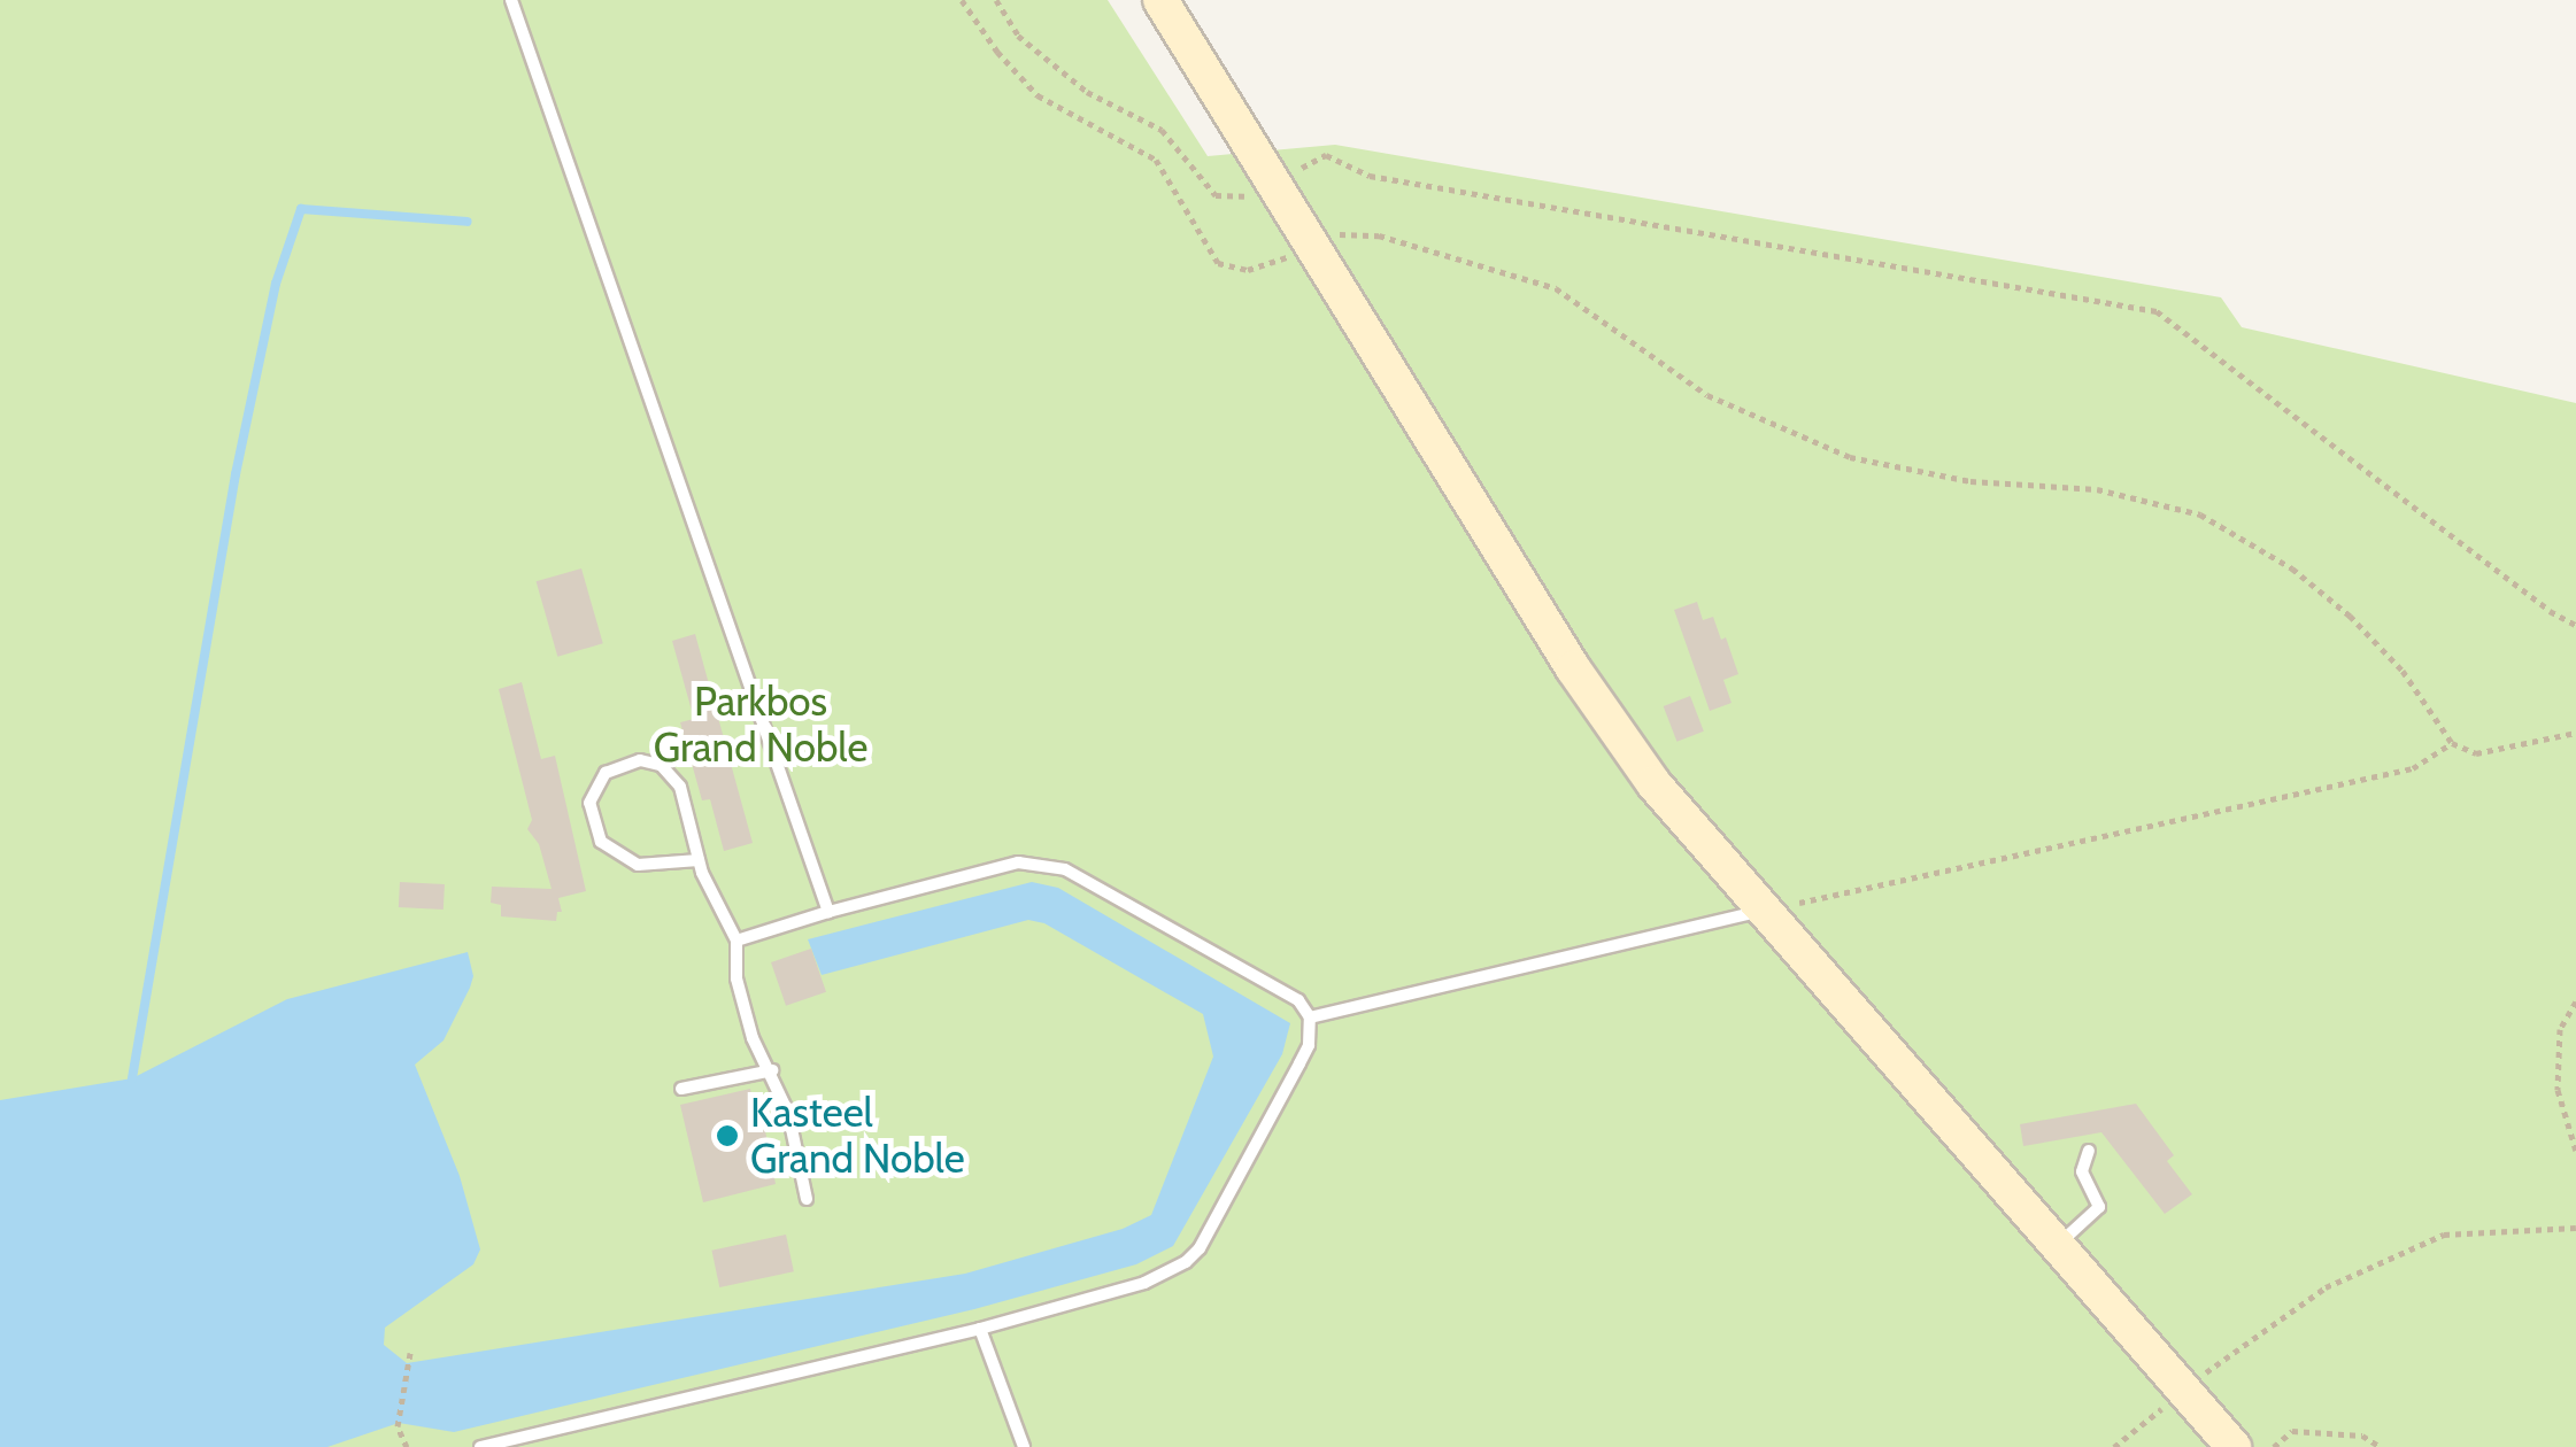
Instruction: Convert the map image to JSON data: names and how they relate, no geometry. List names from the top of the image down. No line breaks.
{"parks":["Parkbos Grand Noble"],"places":["Kasteel Grand Noble"]}
